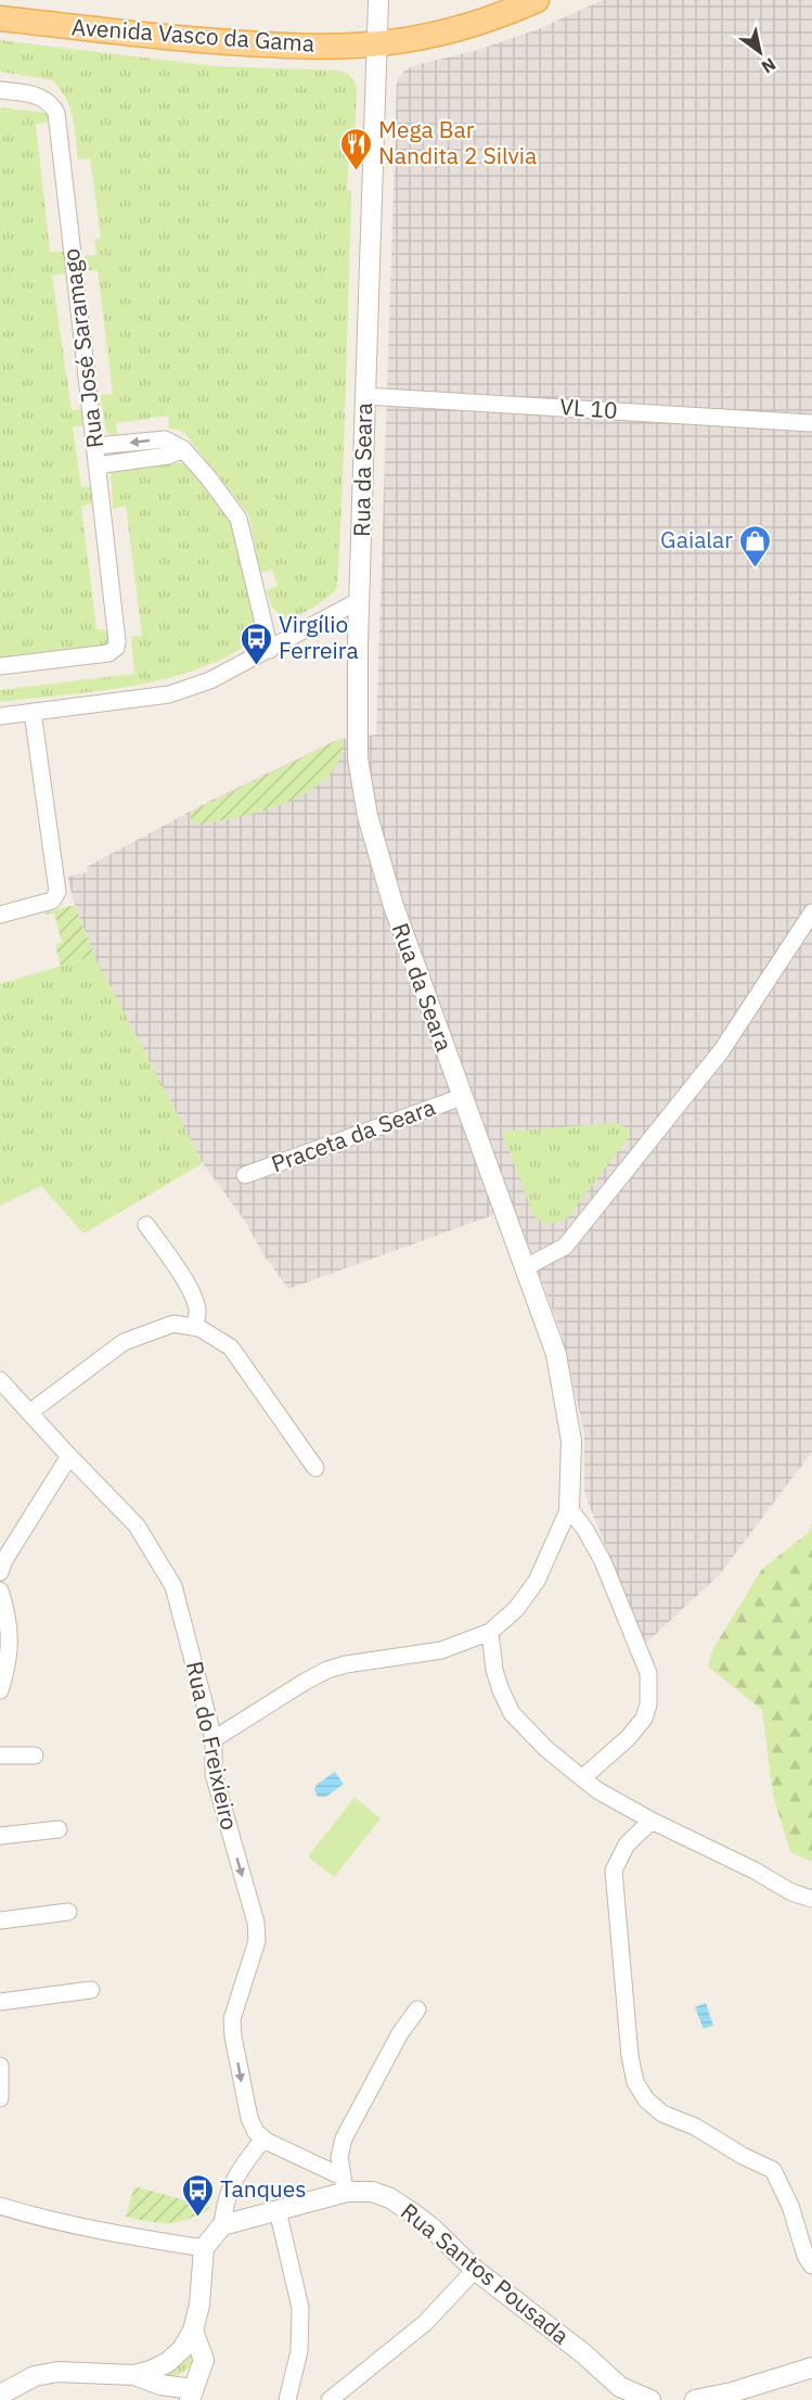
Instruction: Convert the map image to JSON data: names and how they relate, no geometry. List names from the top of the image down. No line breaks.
{"streets":{"main road":["Avenida Vasco da Gama"],"street":["Rua José Saramago","VL 10","Rua da Seara","Praceta da Seara","Rua do Freixieiro","Rua Santos Pousada"]},"crossings":[["Avenida Vasco da Gama","Rua da Seara"],["VL 10","Rua da Seara"],["Rua da Seara","Praceta da Seara"],["Rua da Seara","Rua do Freixieiro"]],"one_way":["Rua do Freixieiro"],"places":{"restaurant":["Mega Bar Nandita 2 Silvia"],"shop":["Gaialar"],"bus stop":["Virgílio Ferreira","Tanques"]},"north":"bottom right"}
